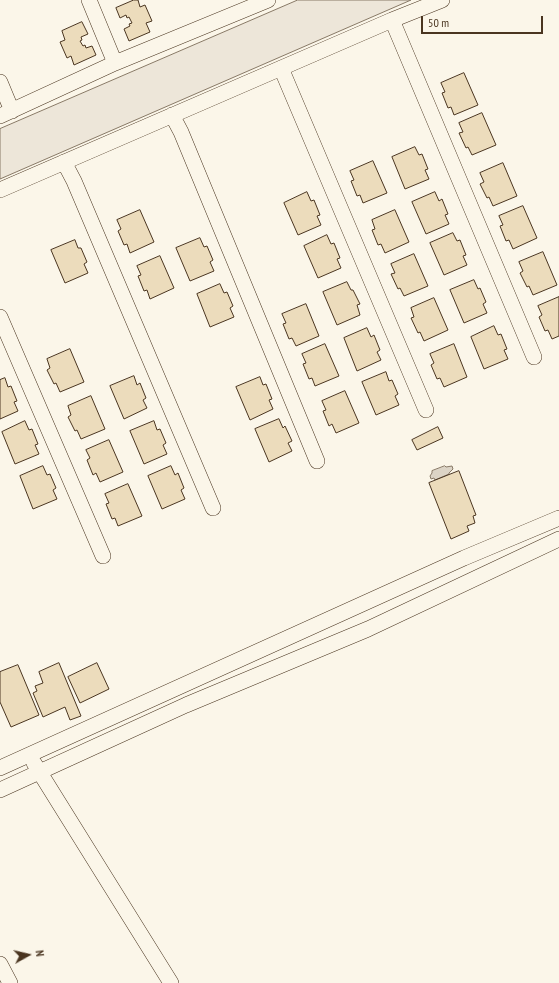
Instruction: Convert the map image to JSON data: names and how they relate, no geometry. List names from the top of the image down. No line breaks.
{"scale_bar":"50 m","north":"right"}
